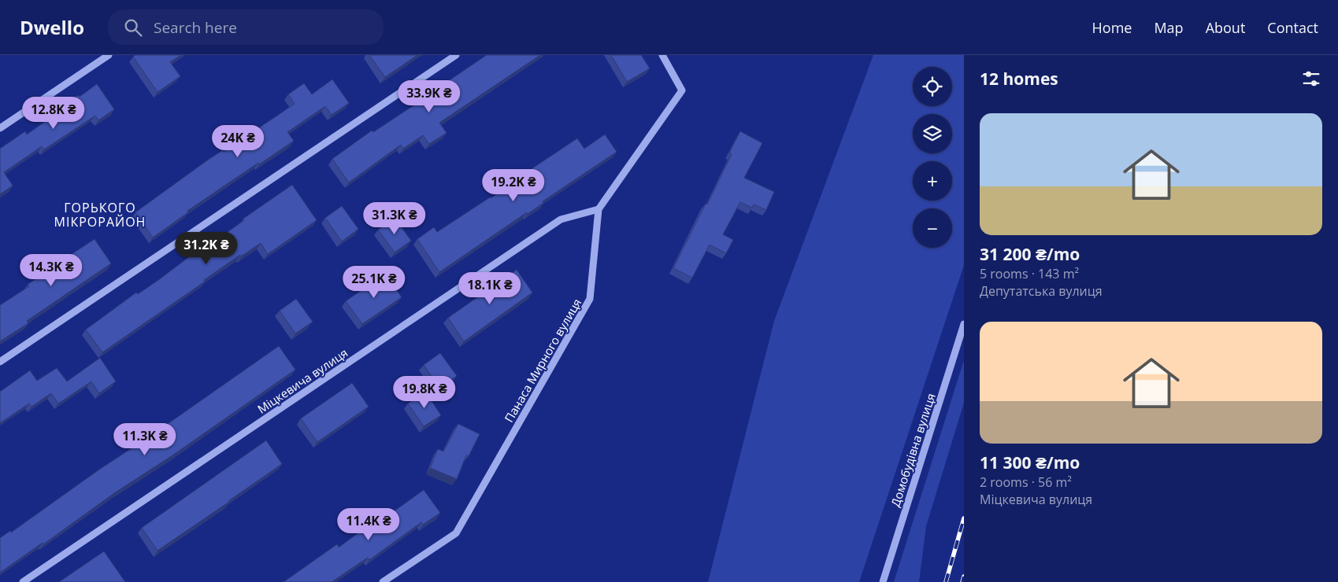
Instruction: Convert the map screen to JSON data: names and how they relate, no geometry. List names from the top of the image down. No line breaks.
{"streets":{"street":["Панаса Мирного вулиця","Міцкевича вулиця","Домобудівна вулиця"]},"crossings":[["Панаса Мирного вулиця","Міцкевича вулиця"]],"districts":["ГОРЬКОГО МІКРОРАЙОН"],"page":{"header":"Dwello","search":"Search here","nav":["Home","Map","About","Contact"],"heading":"12 homes","map_buttons":["+","−"],"price":["33.9K ₴","12.8K ₴","24K ₴","19.2K ₴","31.3K ₴","31.2K ₴","14.3K ₴","25.1K ₴","18.1K ₴","19.8K ₴","11.3K ₴","11.4K ₴"],"list":[{"name":"31 200 ₴/mo","note":"5 rooms · 143 m² · Депутатська вулиця"},{"name":"11 300 ₴/mo","note":"2 rooms · 56 m² · Міцкевича вулиця"}]}}
